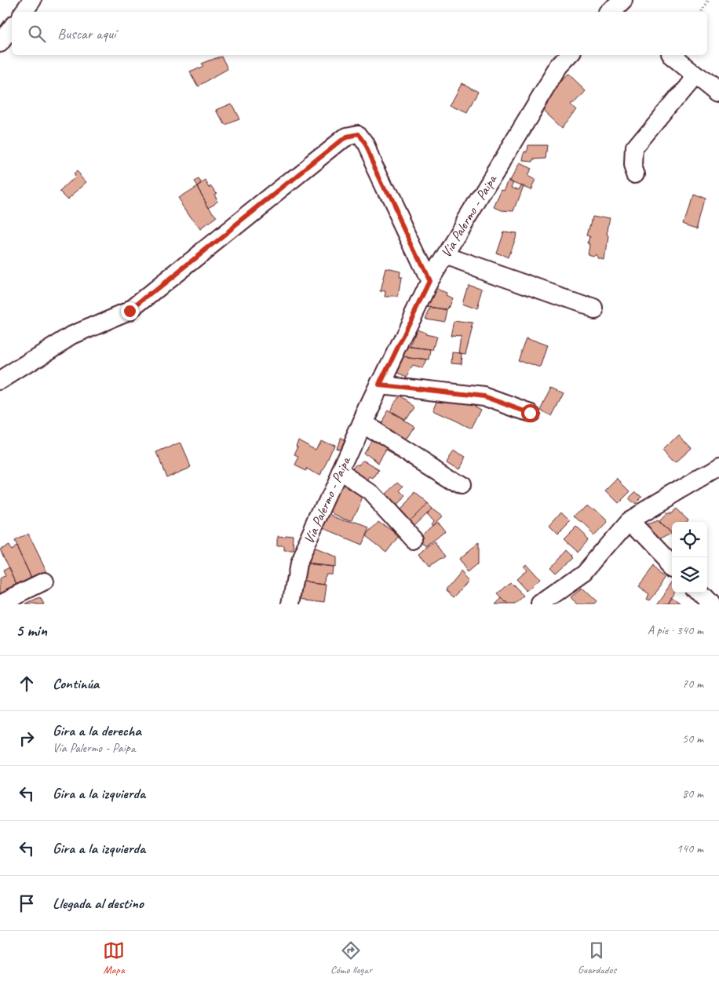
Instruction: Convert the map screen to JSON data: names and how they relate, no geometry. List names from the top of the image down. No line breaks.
{"streets":{"street":["Vía Palermo - Paipa"]},"page":{"search":"Buscar aquí","heading":["5 min","A pie · 340 m"],"list":[["Continúa","70 m"],["Gira a la derecha","Vía Palermo - Paipa","50 m"],["Gira a la izquierda","80 m"],["Gira a la izquierda","140 m"],"Llegada al destino"],"nav":["Mapa","Cómo llegar","Guardados"]}}
